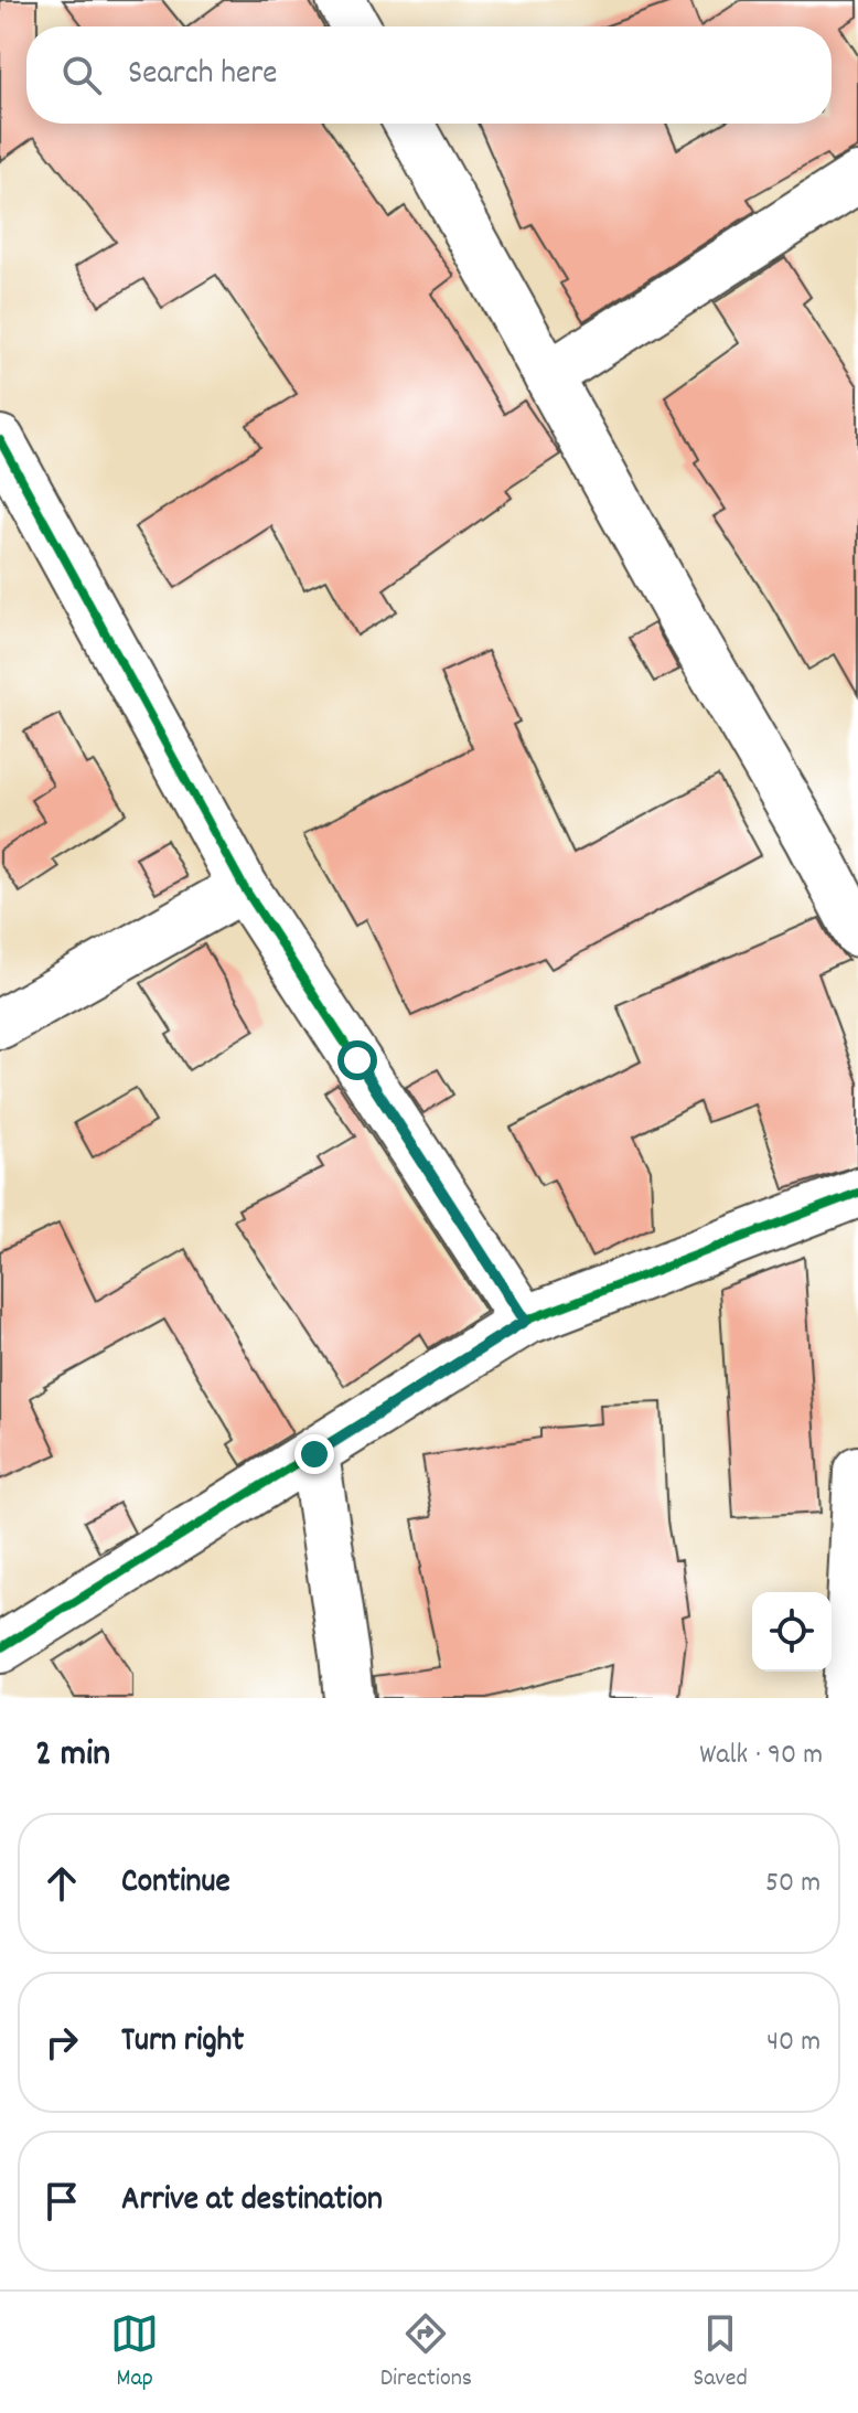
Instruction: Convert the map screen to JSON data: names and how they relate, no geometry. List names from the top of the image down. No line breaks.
{"page":{"search":"Search here","heading":["2 min","Walk · 90 m"],"list":[["Continue","50 m"],["Turn right","40 m"],"Arrive at destination"],"nav":["Map","Directions","Saved"]}}
